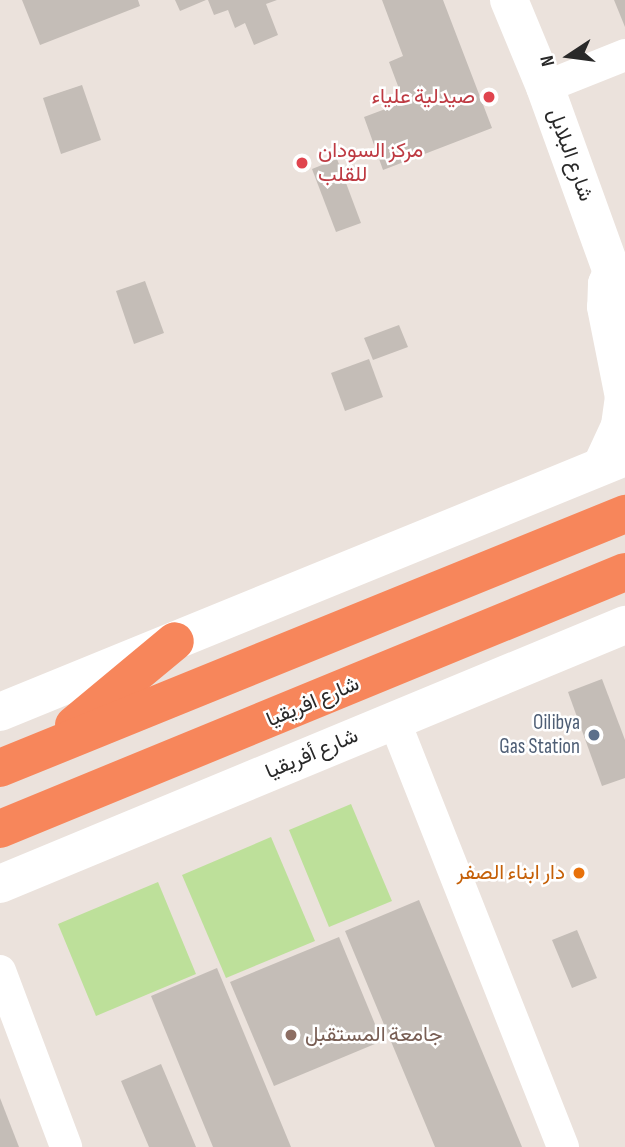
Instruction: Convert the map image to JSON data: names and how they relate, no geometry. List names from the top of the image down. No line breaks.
{"streets":{"highway":["شارع افريقيا"],"street":["شارع البلابل","شارع أفريقيا"]},"places":["صيدلية علياء","مركز السودان للقلب","Oilibya Gas Station","دار ابناء الصفر","جامعة المستقبل"],"north":"left"}
